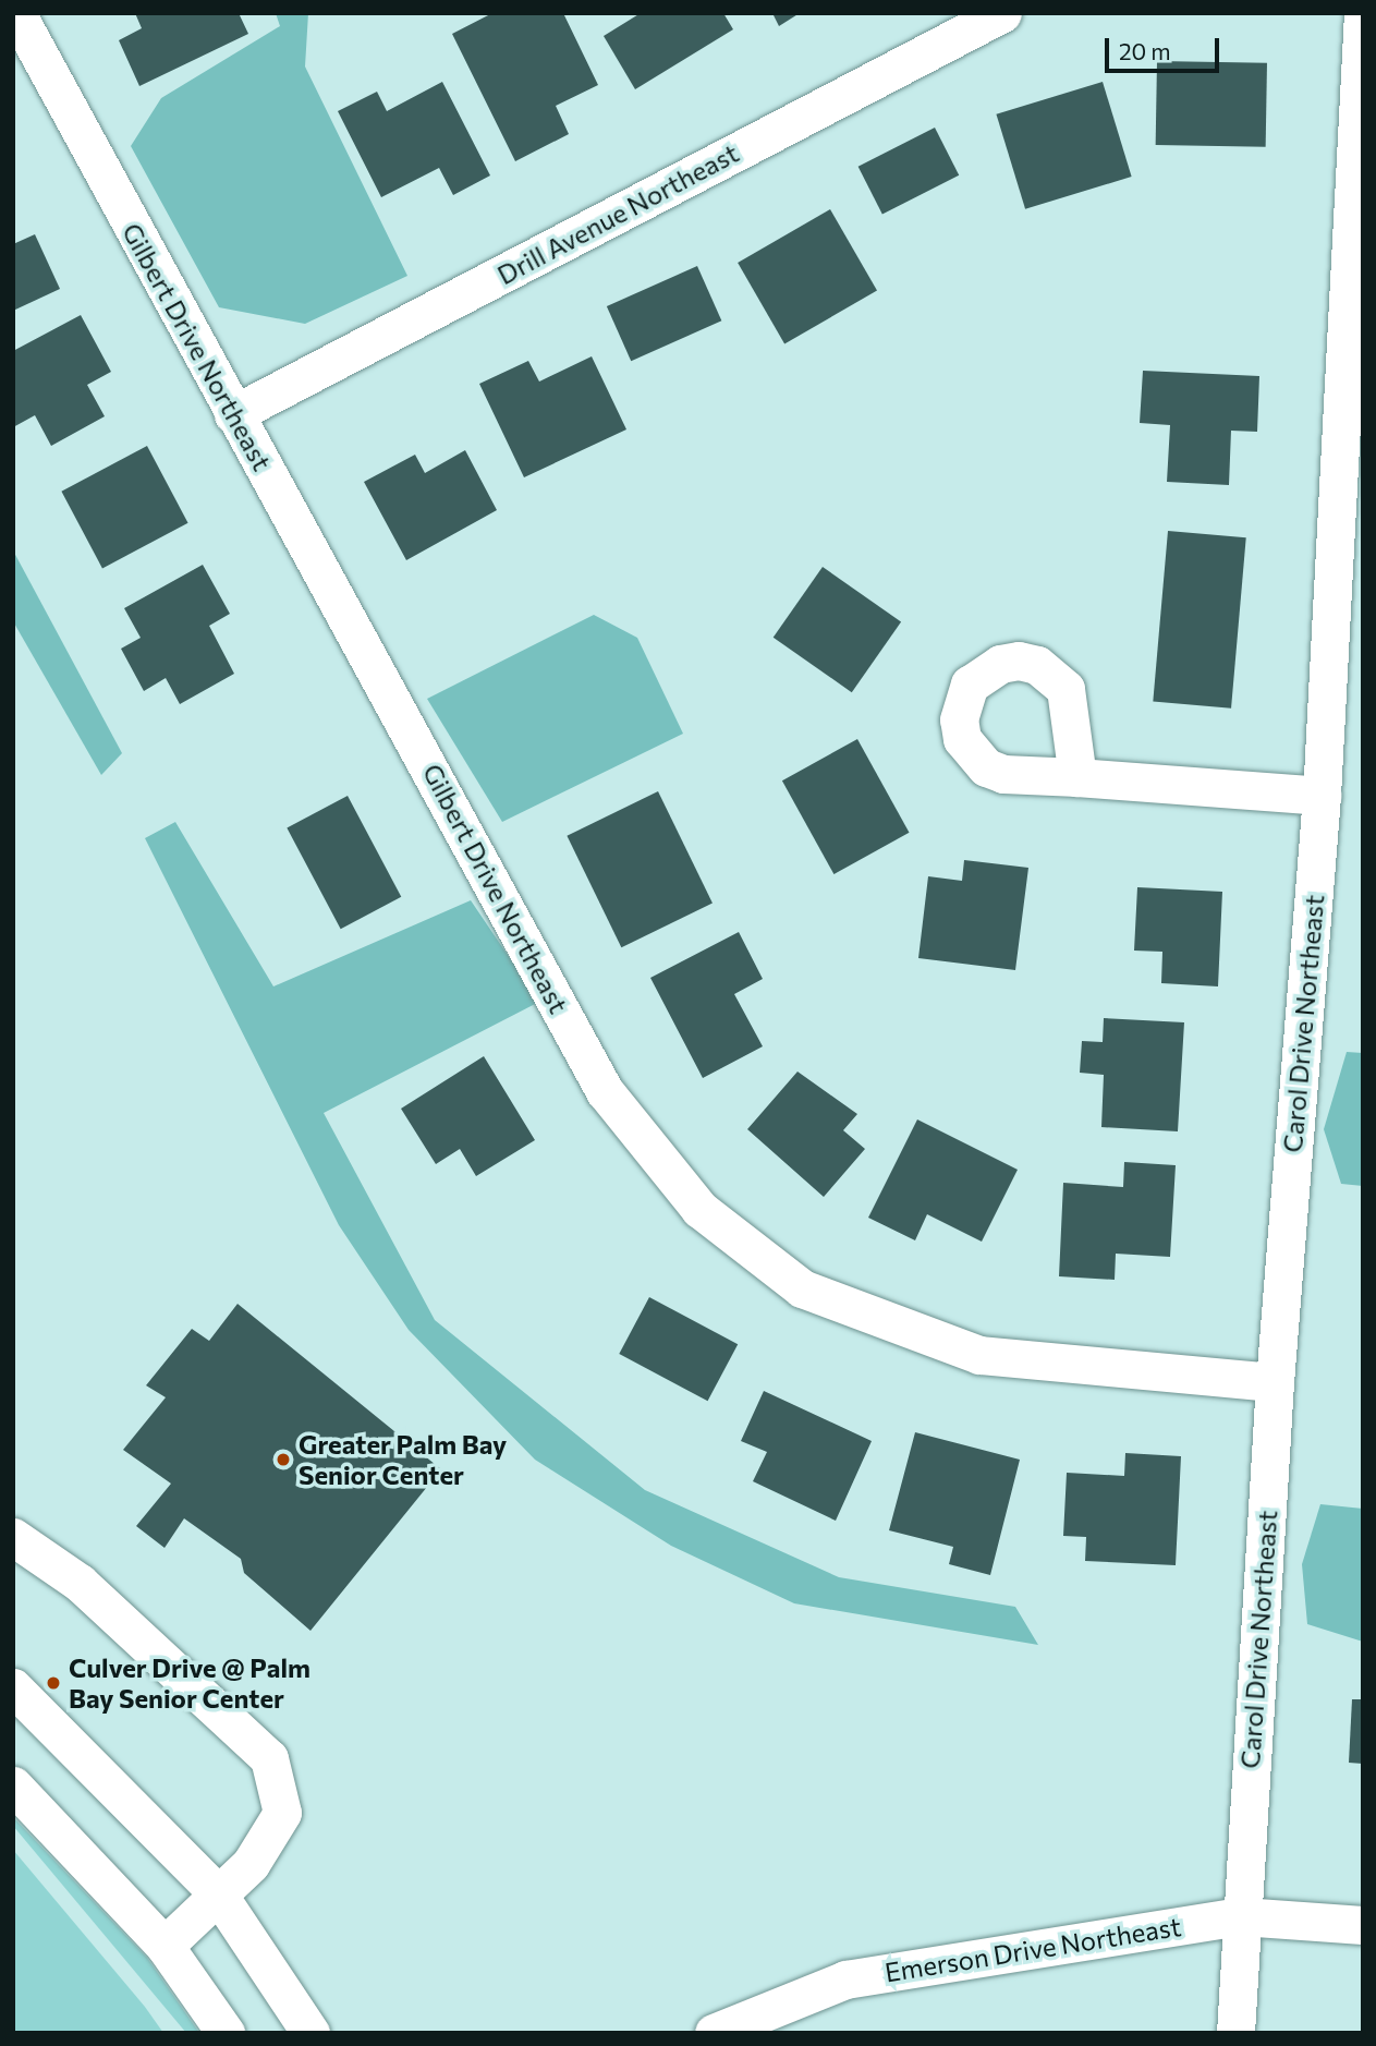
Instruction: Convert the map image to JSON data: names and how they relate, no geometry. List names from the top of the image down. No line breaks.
{"streets":{"street":["Drill Avenue Northeast","Gilbert Drive Northeast","Carol Drive Northeast","Emerson Drive Northeast"]},"crossings":[["Drill Avenue Northeast","Gilbert Drive Northeast"],["Gilbert Drive Northeast","Carol Drive Northeast"],["Carol Drive Northeast","Emerson Drive Northeast"]],"places":["Greater Palm Bay Senior Center","Culver Drive @ Palm Bay Senior Center"],"scale_bar":"20 m"}
